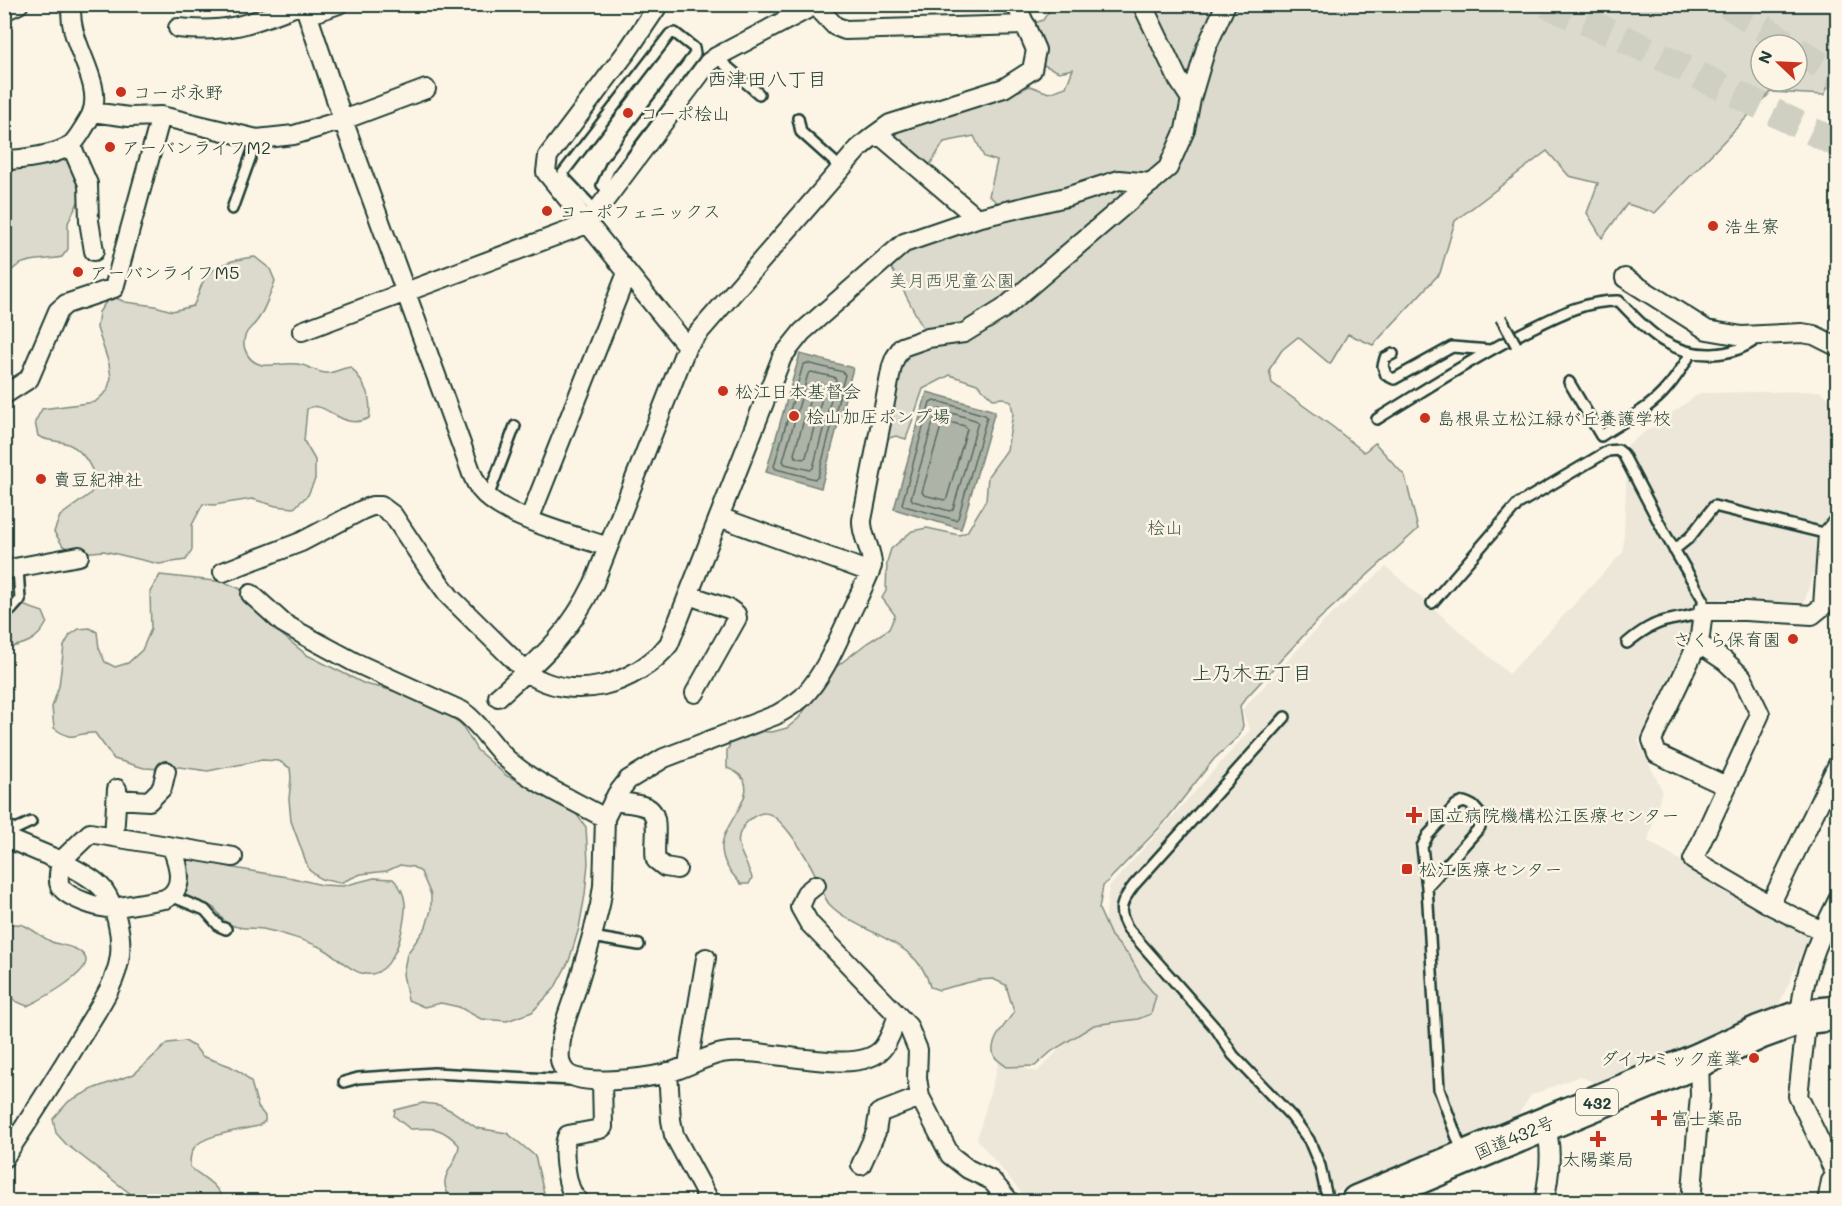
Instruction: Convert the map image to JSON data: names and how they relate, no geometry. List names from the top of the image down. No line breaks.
{"streets":{"highway":["432","国道432号"]},"districts":["西津田八丁目","上乃木五丁目"],"parks":["美月西児童公園","桧山"],"places":{"other":["コーポ永野","コーポ桧山","アーバンライフM2","コーポフェニックス","浩生寮","アーバンライフM5","松江日本基督会","桧山加圧ポンプ場","島根県立松江緑が丘養護学校","賣豆紀神社","さくら保育園","ダイナミック産業"],"health":["国立病院機構松江医療センター","富士薬品","太陽薬局"],"transit":["松江医療センター"]},"north":"top left"}
